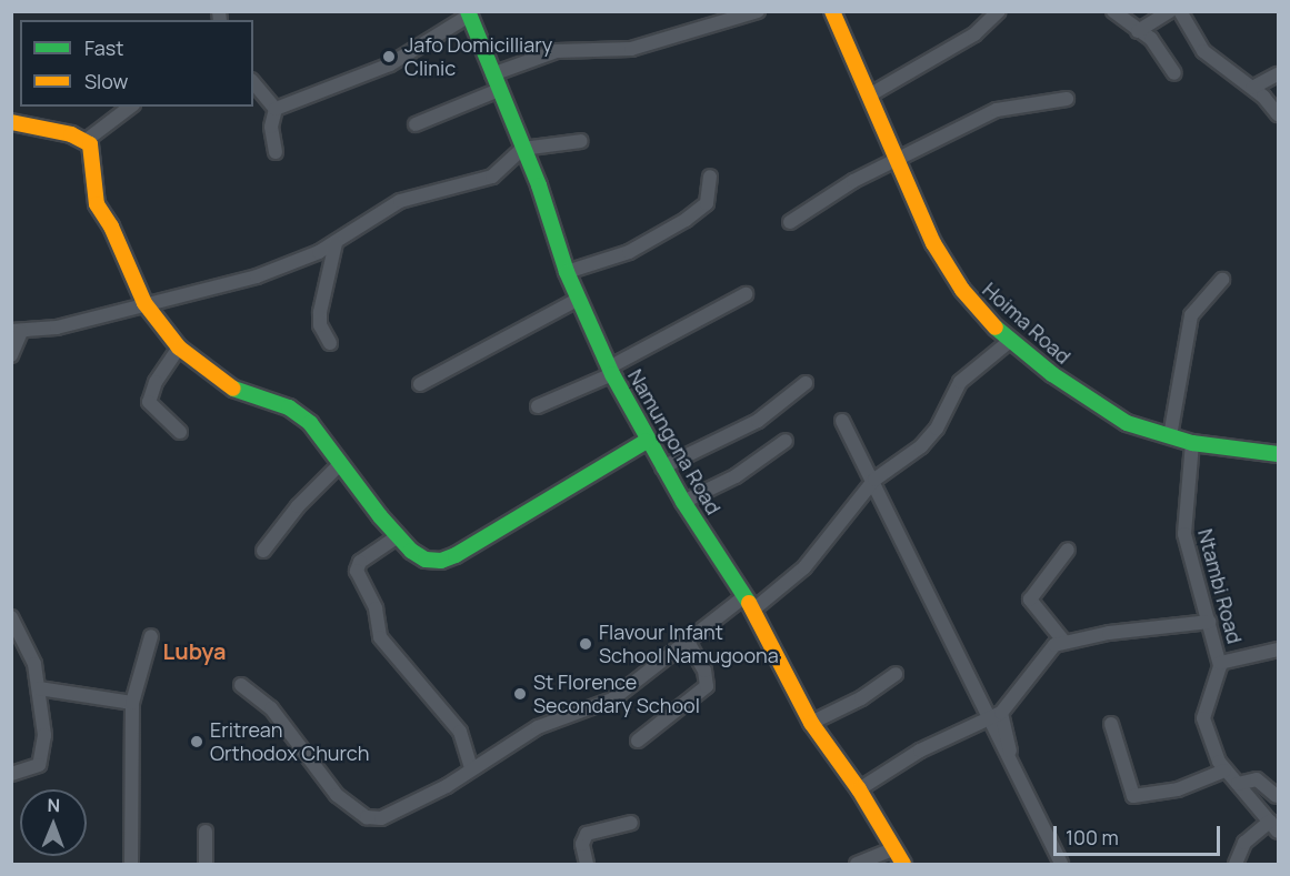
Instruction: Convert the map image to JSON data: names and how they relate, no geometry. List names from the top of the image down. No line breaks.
{"streets":{"street":["Hoima Road","Namungona Road","Ntambi Road"]},"crossings":[["Hoima Road","Ntambi Road"]],"districts":["Lubya"],"places":["Jafo Domicilliary Clinic","Flavour Infant School Namugoona","St Florence Secondary School","Eritrean Orthodox Church"],"legend":["Fast","Slow"],"scale_bar":"100 m","north":"top"}
